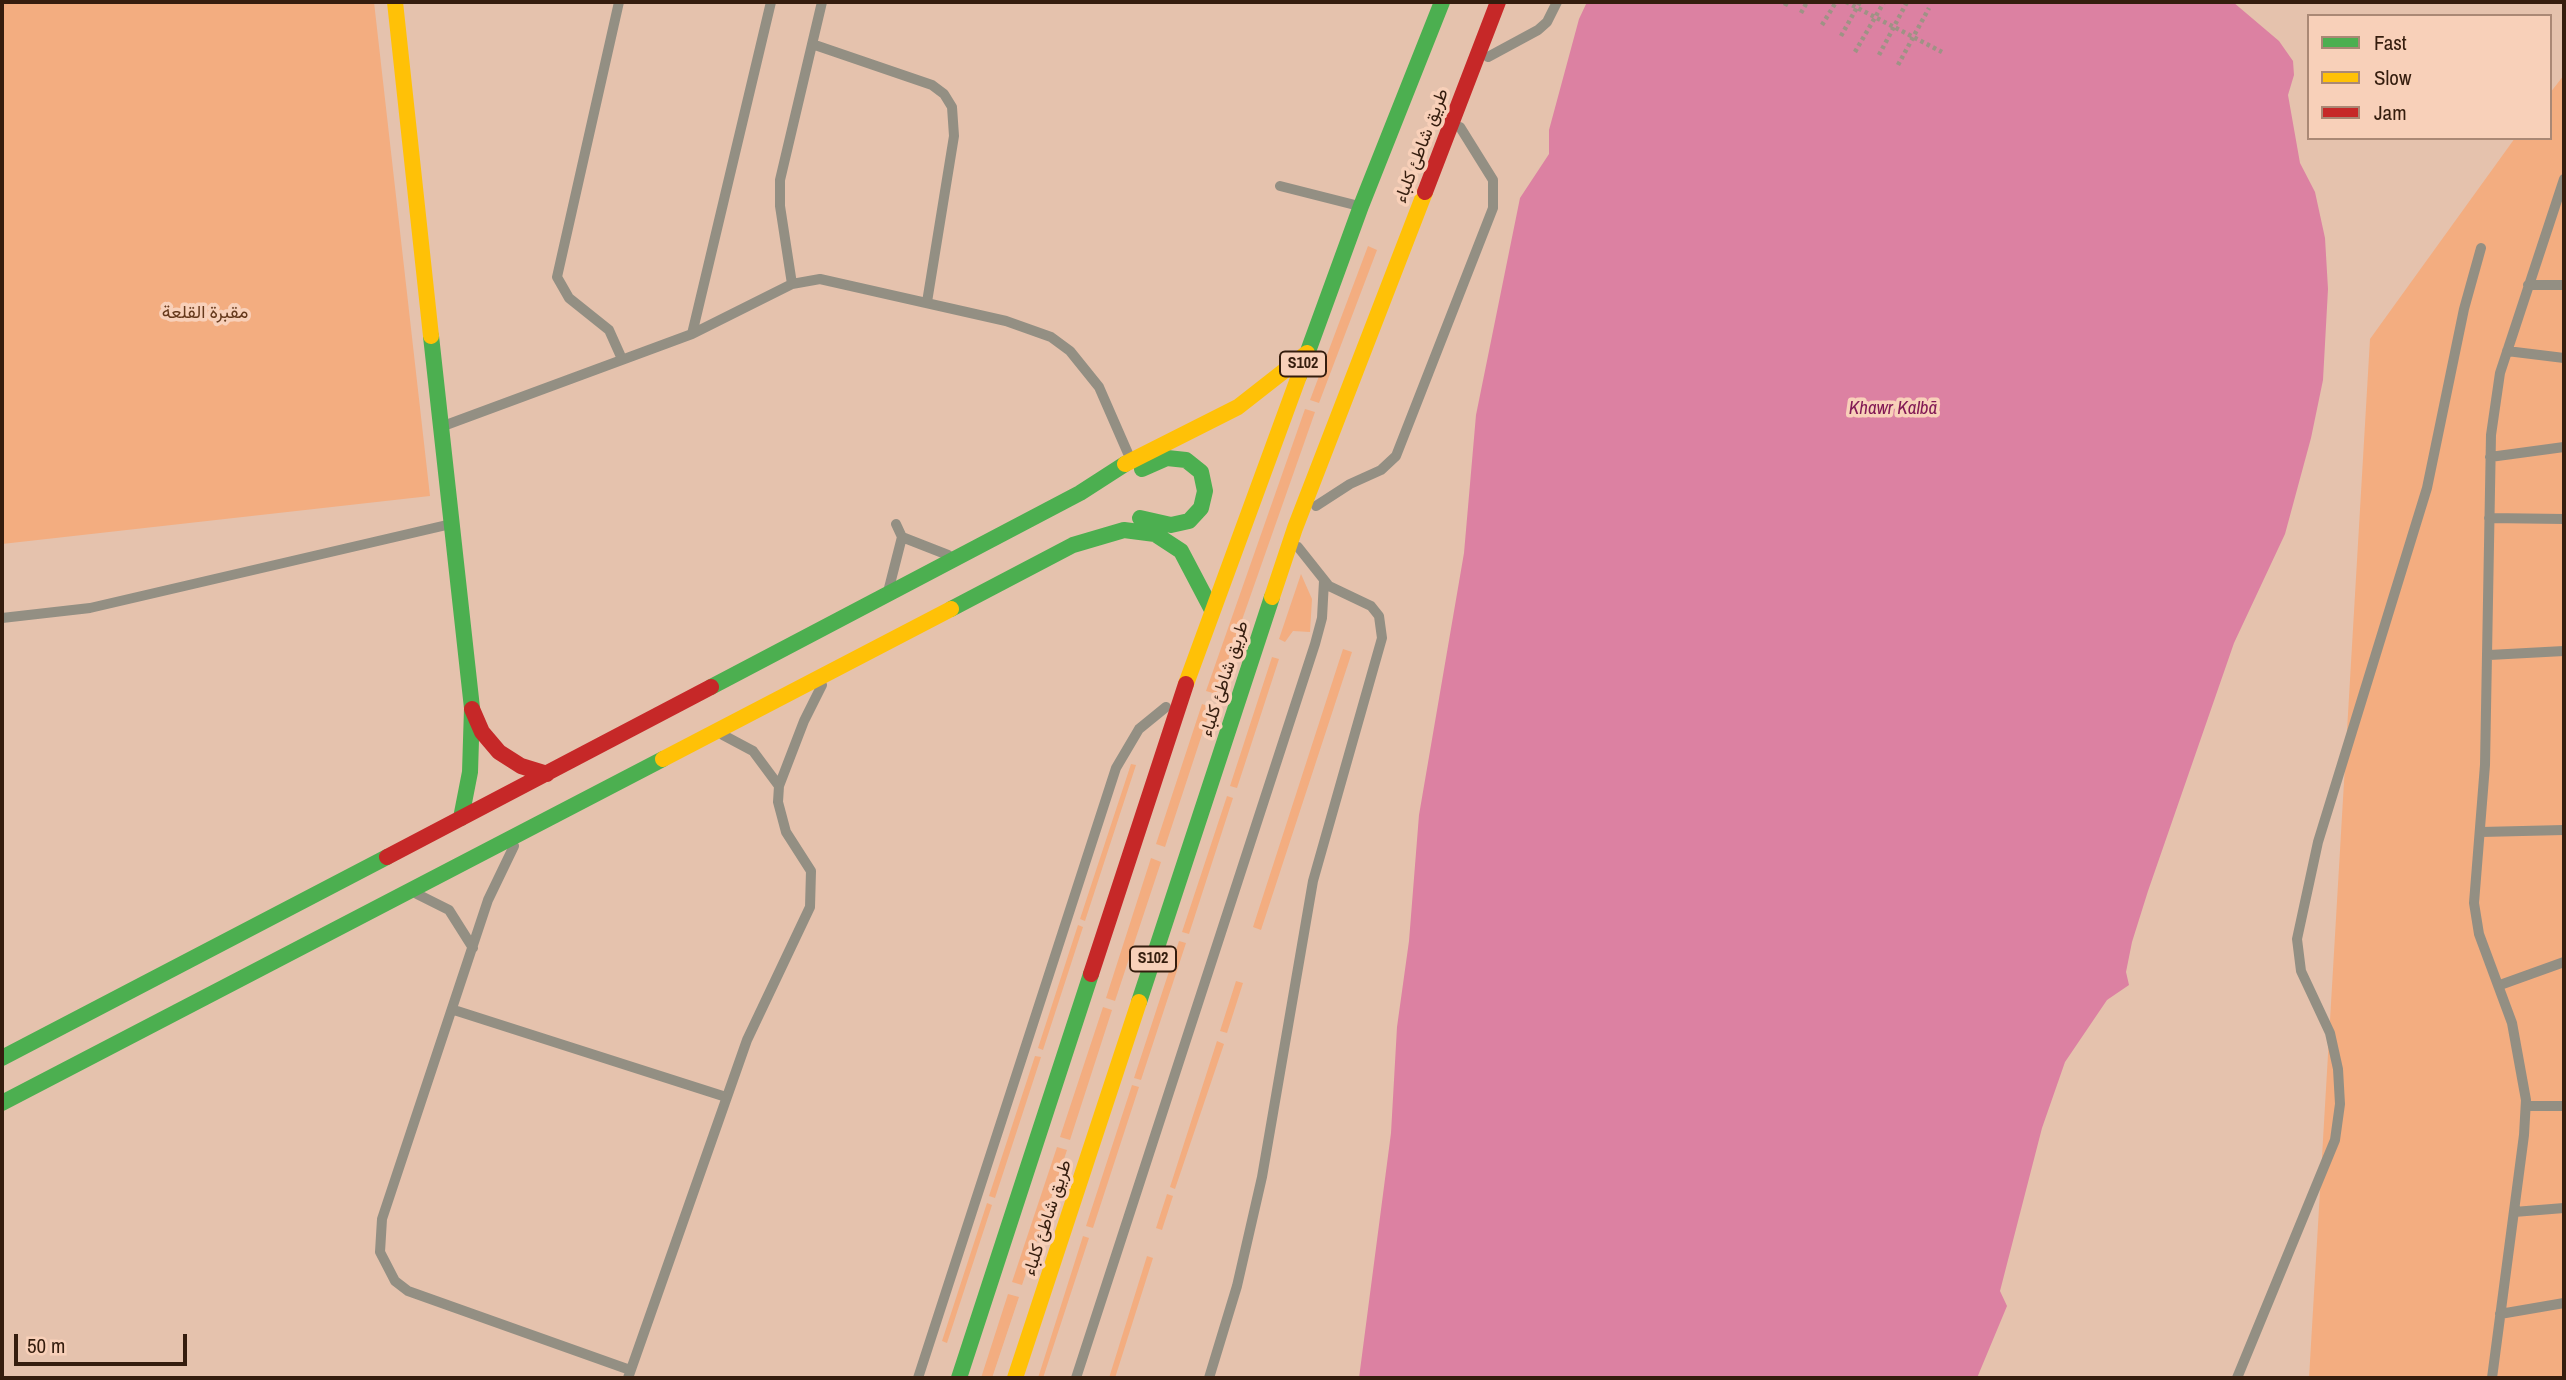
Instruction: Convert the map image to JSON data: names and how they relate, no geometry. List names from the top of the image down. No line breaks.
{"streets":{"main road":["طريق شاطئ كلباء","S102"]},"water":["Khawr Kalbā"],"parks":["مقبرة القلعة"],"legend":["Fast","Slow","Jam"],"scale_bar":"50 m"}
